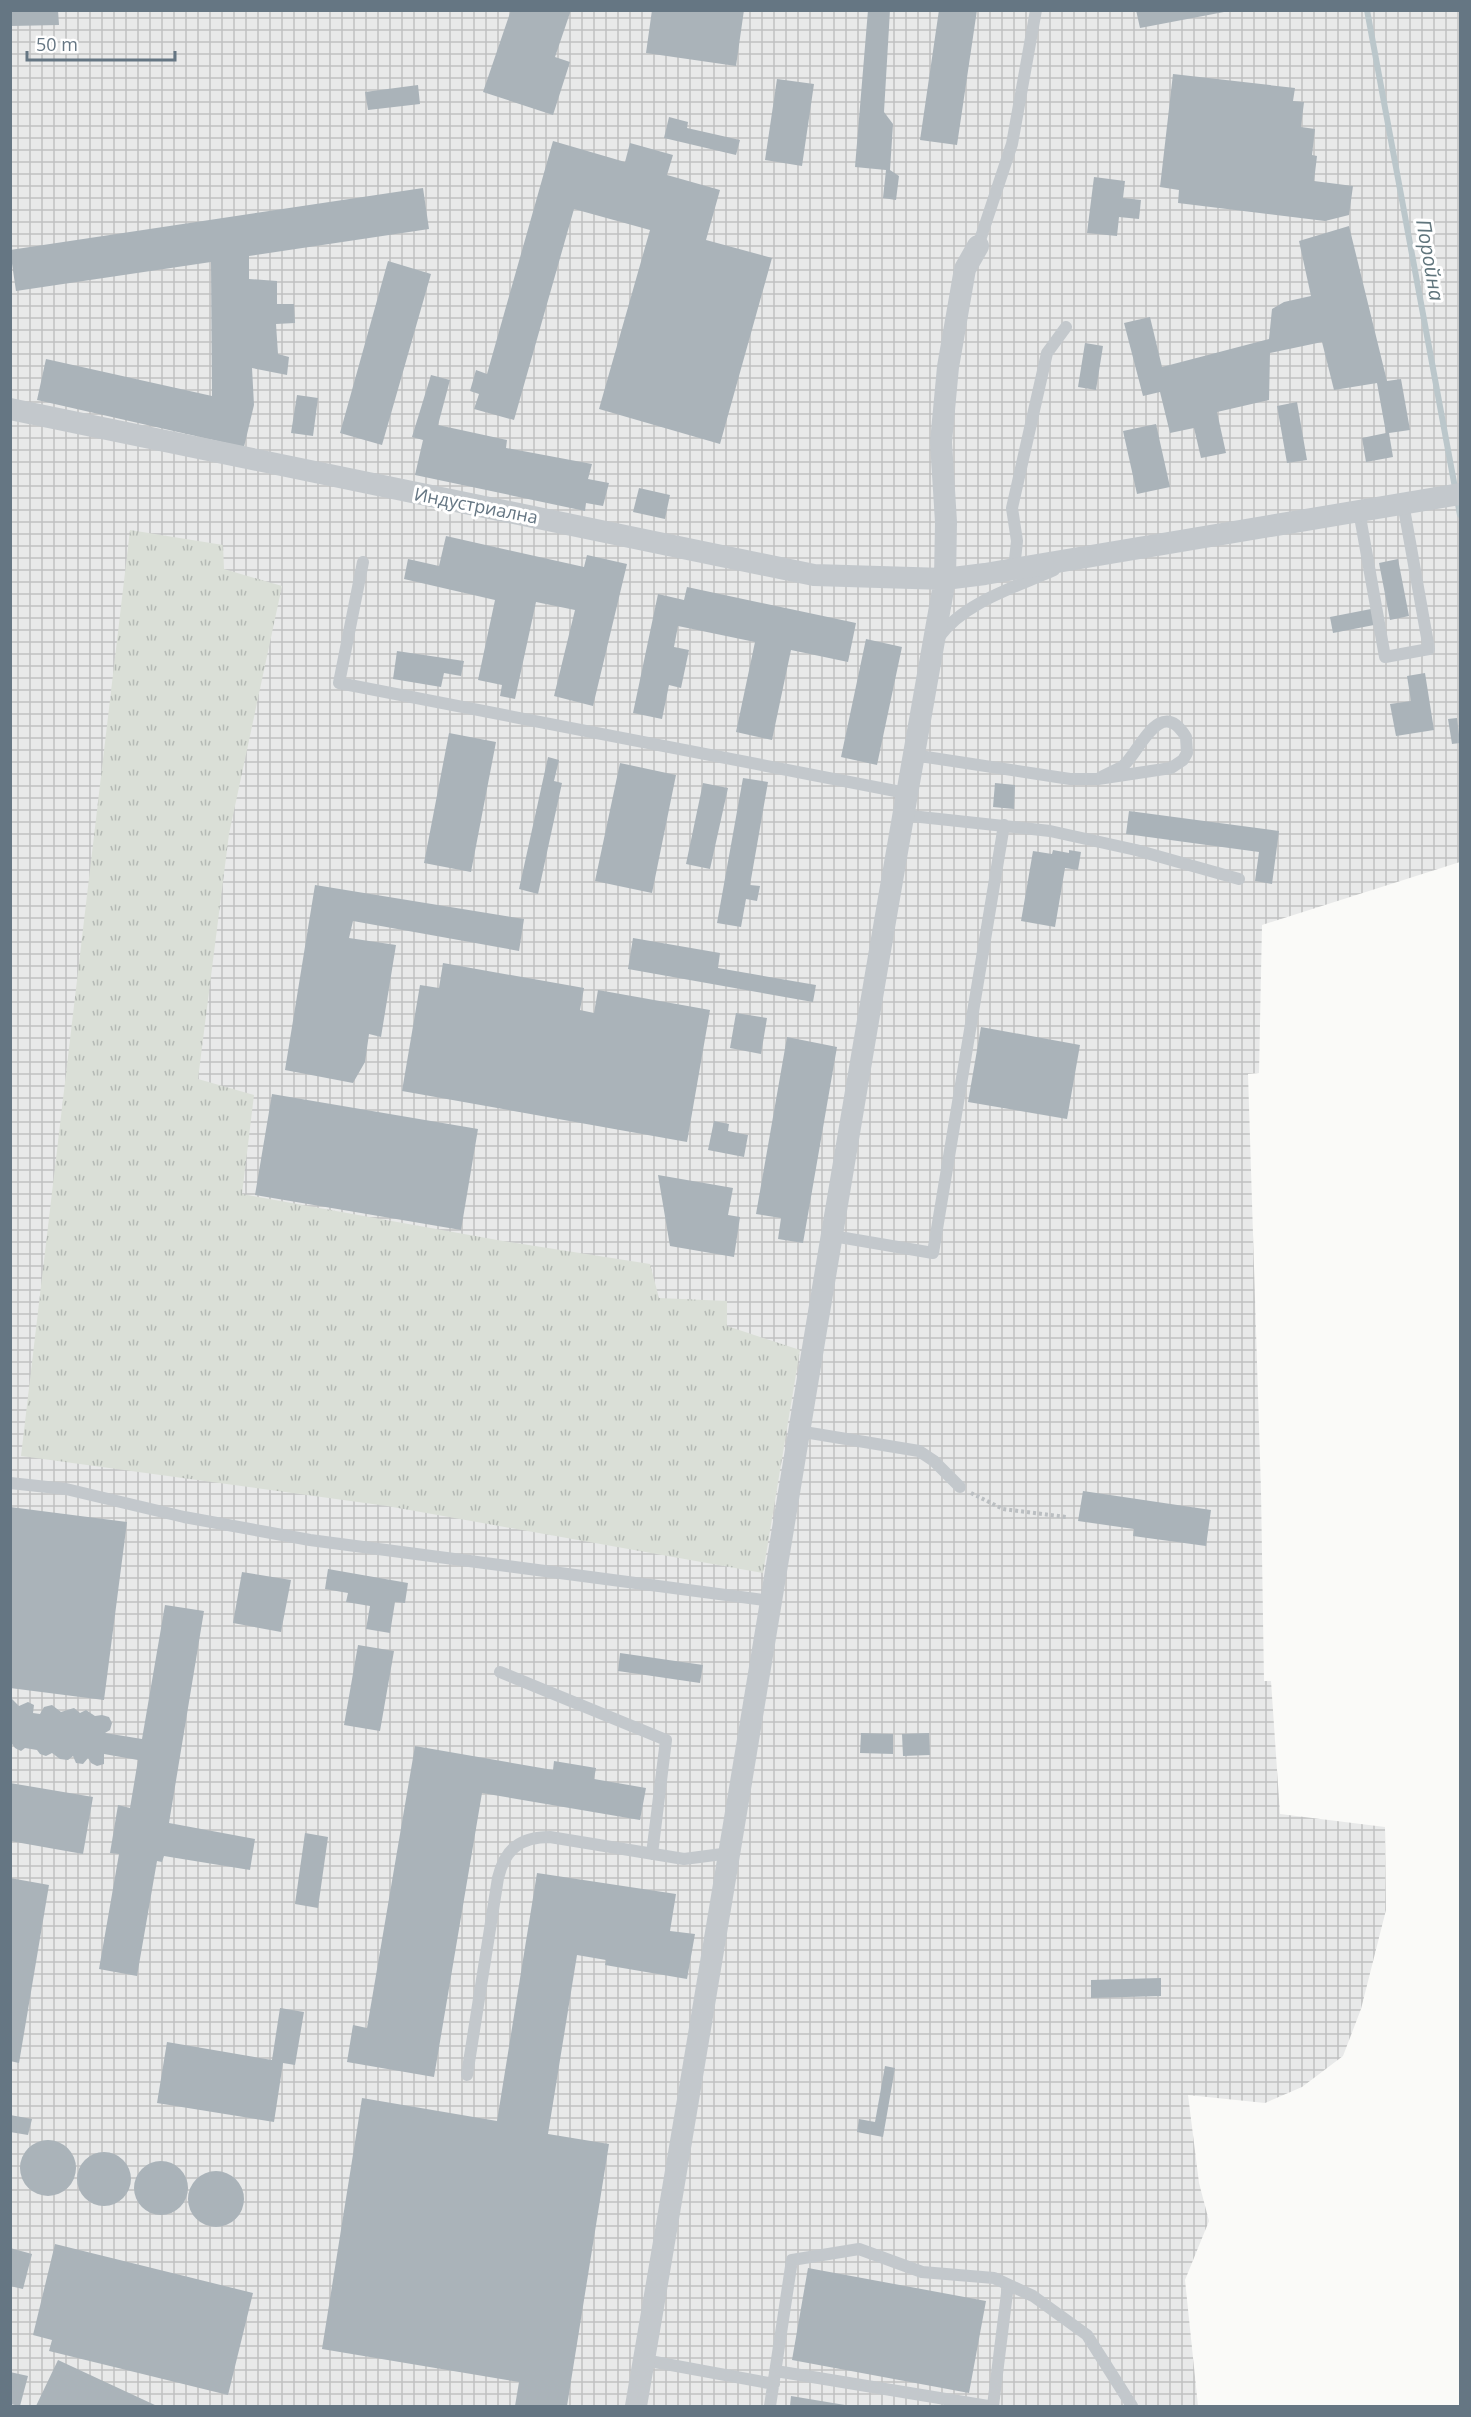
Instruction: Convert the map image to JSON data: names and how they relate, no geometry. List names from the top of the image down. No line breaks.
{"streets":{"street":["Индустриална"]},"water":["Поройна"],"scale_bar":"50 m"}
